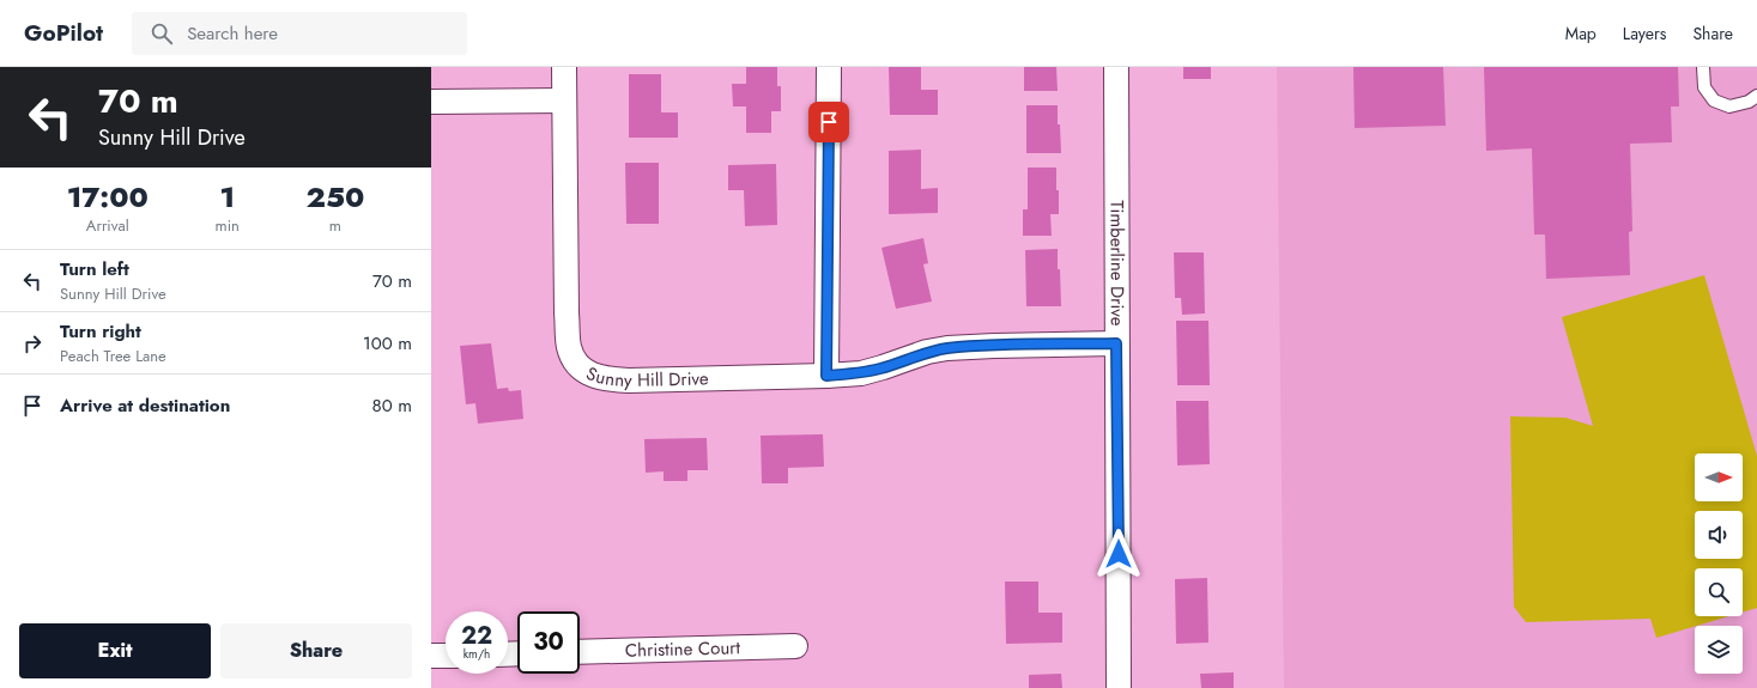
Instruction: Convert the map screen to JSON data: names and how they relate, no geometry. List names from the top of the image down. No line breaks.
{"streets":{"street":["Timberline Drive","Sunny Hill Drive","Christine Court"]},"crossings":[["Timberline Drive","Sunny Hill Drive"]],"north":"right","page":{"header":"GoPilot","search":"Search here","nav":["Map","Layers","Share"],"turn":["70 m","Sunny Hill Drive"],"eta":["17:00","Arrival","1","min","250","m"],"list":[{"name":"Turn left","note":"Sunny Hill Drive","value":"70 m"},{"name":"Turn right","note":"Peach Tree Lane","value":"100 m"},{"name":"Arrive at destination","value":"80 m"}],"speed":"22 km/h","limit":"30","buttons":["Exit","Share"]}}
